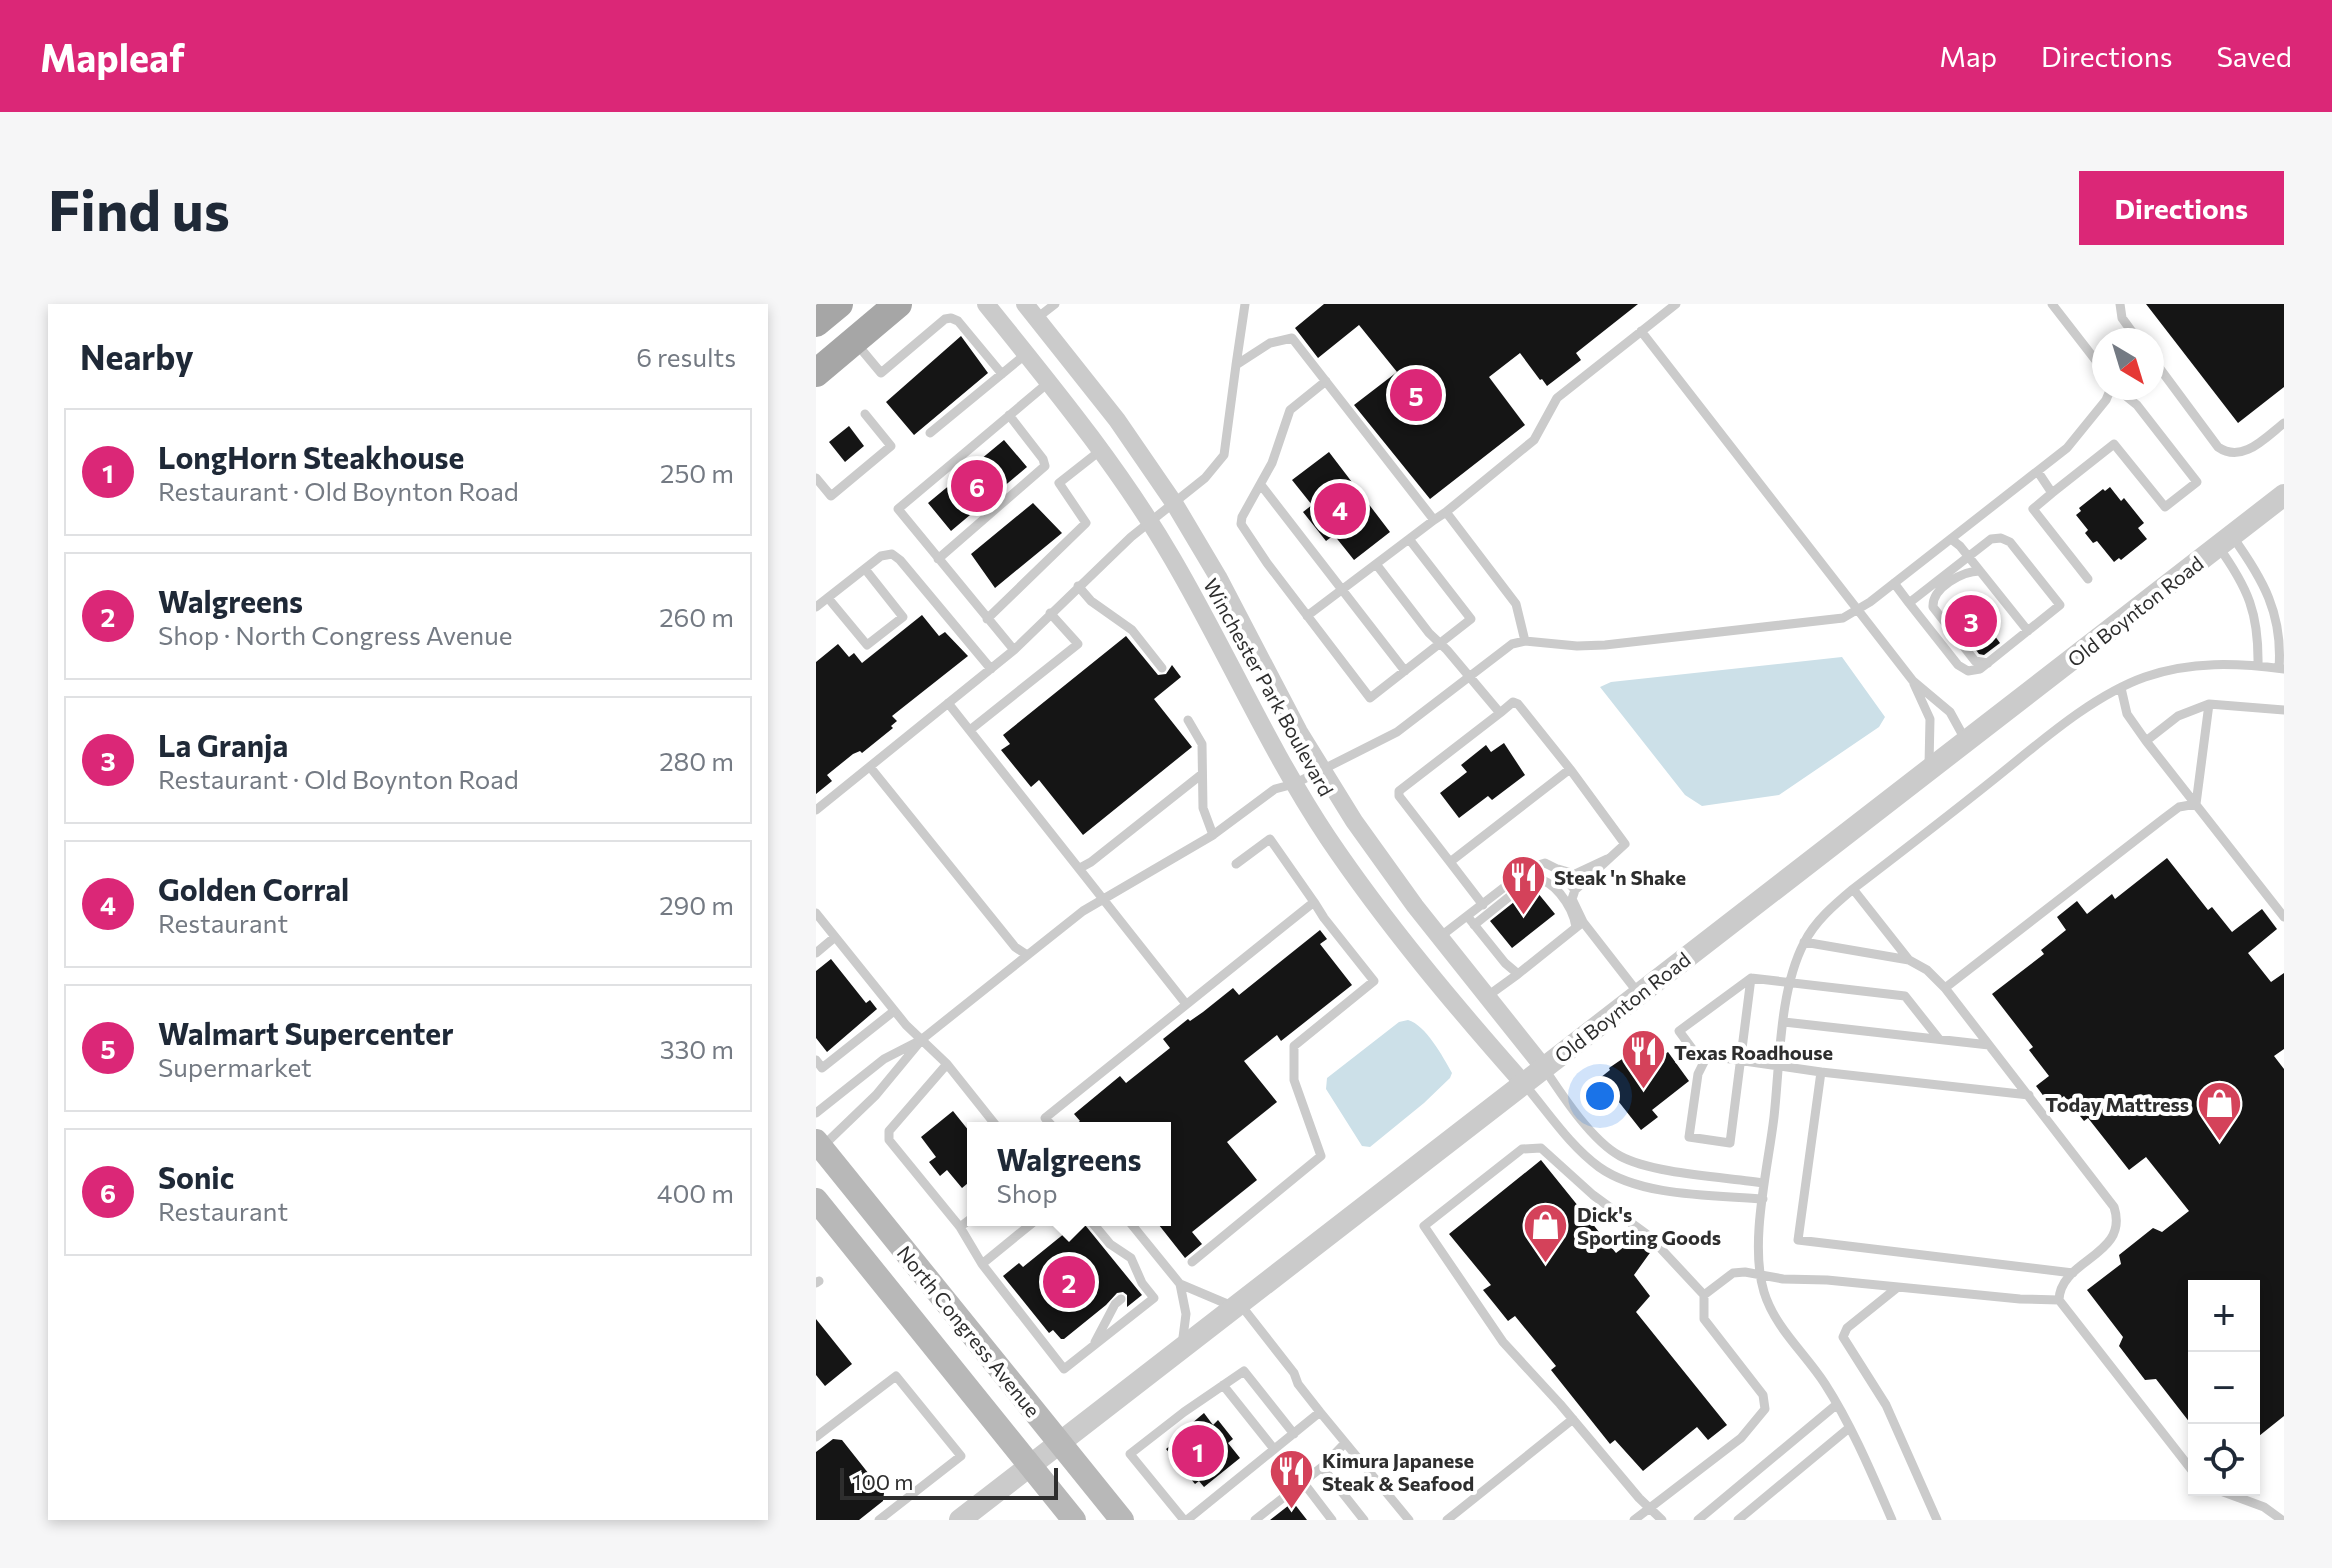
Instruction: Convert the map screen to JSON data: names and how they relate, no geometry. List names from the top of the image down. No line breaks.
{"streets":{"main road":["North Congress Avenue"],"street":["Old Boynton Road","Winchester Park Boulevard"]},"crossings":[["Old Boynton Road","Winchester Park Boulevard"],["Old Boynton Road","North Congress Avenue"]],"places":{"restaurant":["Steak 'n Shake","Texas Roadhouse","Kimura Japanese Steak & Seafood"],"shop":["Today Mattress","Dick's Sporting Goods"]},"scale_bar":"100 m","north":"bottom right","page":{"header":"Mapleaf","nav":["Map","Directions","Saved"],"buttons":"Directions","title":"Find us","heading":["Nearby","6 results"],"pins":["5","6","4","3","2","1"],"list":[{"mark":"1","name":"LongHorn Steakhouse","note":"Restaurant · Old Boynton Road","value":"250 m"},{"mark":"2","name":"Walgreens","note":"Shop · North Congress Avenue","value":"260 m"},{"mark":"3","name":"La Granja","note":"Restaurant · Old Boynton Road","value":"280 m"},{"mark":"4","name":"Golden Corral","note":"Restaurant","value":"290 m"},{"mark":"5","name":"Walmart Supercenter","note":"Supermarket","value":"330 m"},{"mark":"6","name":"Sonic","note":"Restaurant","value":"400 m"}],"popup":["Walgreens","Shop"],"map_buttons":["+","−"],"scale":"100 m"}}
